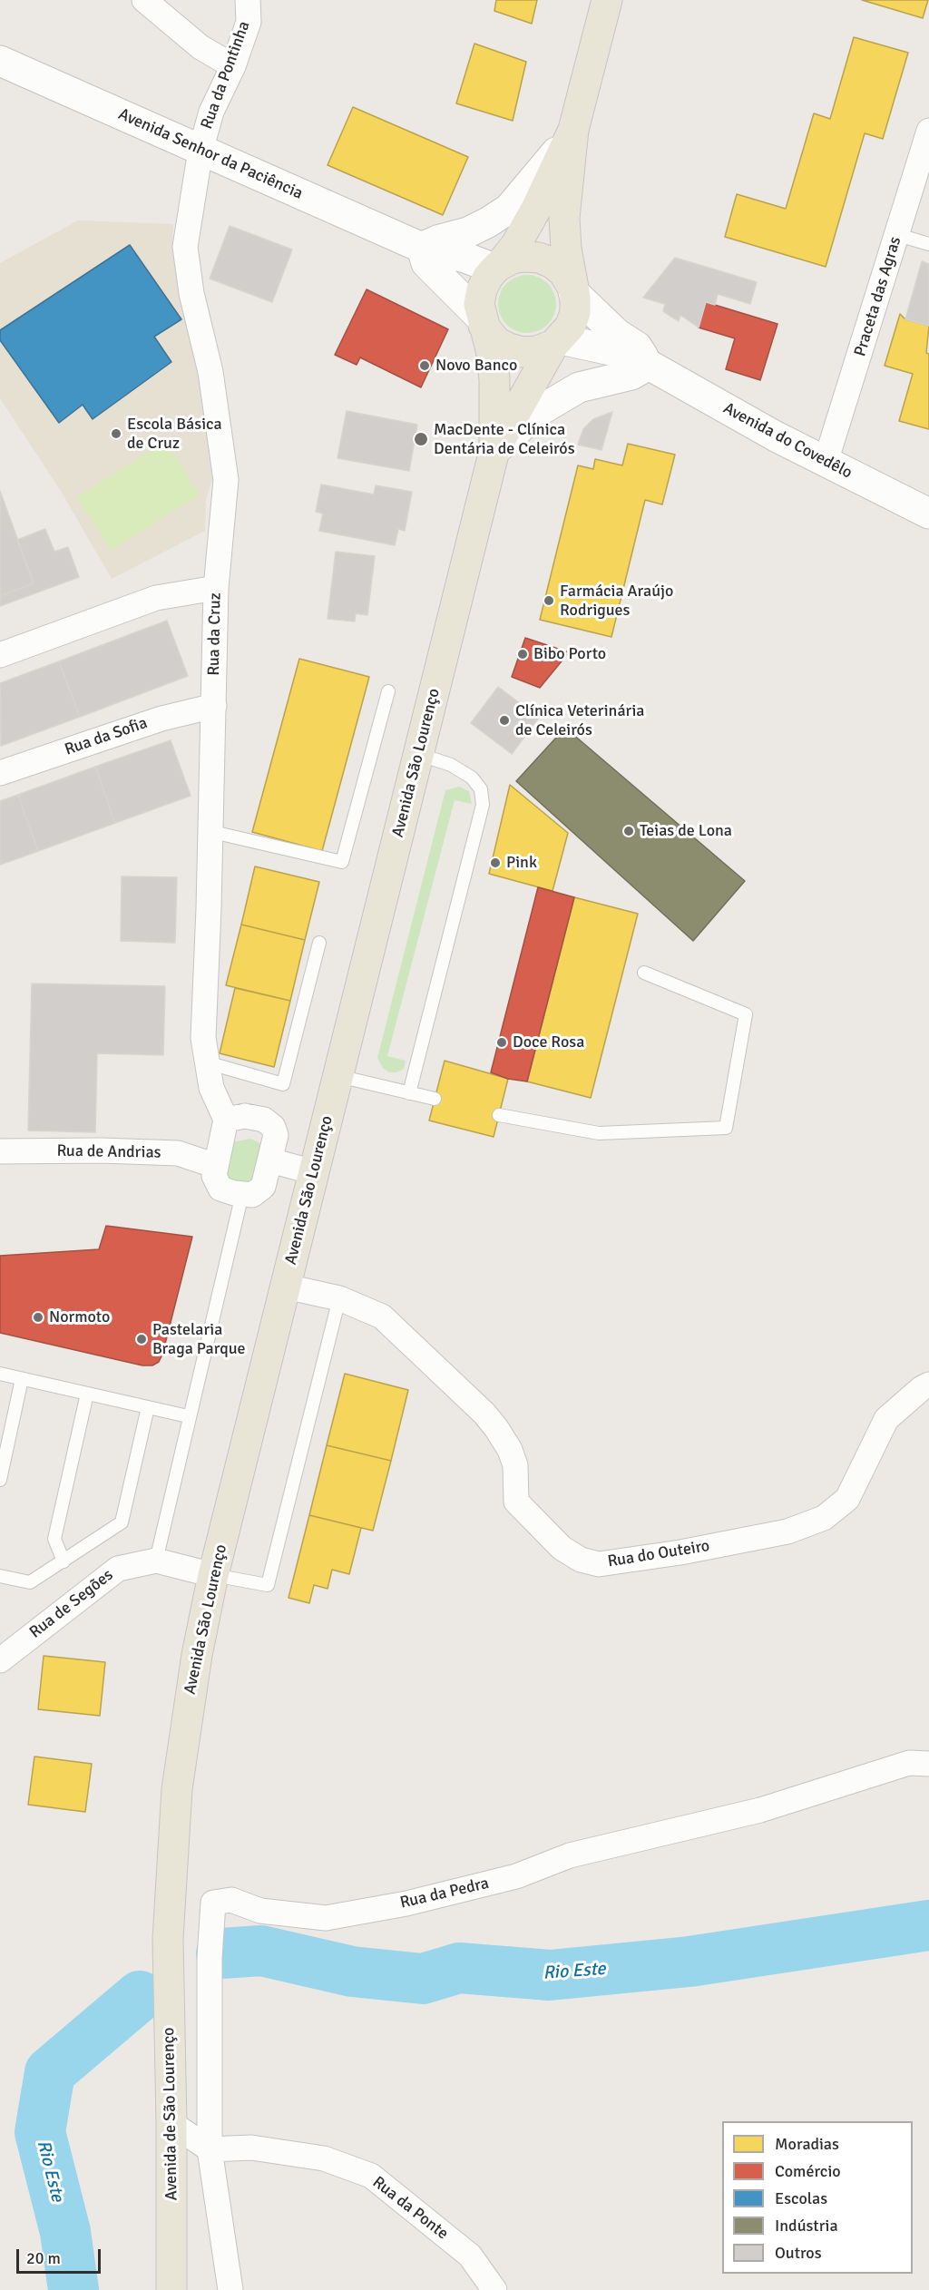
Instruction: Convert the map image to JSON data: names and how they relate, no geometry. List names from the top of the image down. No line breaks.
{"streets":{"main road":["Avenida São Lourenço","Avenida de São Lourenço"],"street":["Rua da Pontinha","Avenida Senhor da Paciência","Praceta das Agras","Avenida do Covedêlo","Rua da Cruz","Rua da Sofia","Rua de Andrias","Rua do Outeiro","Rua de Segões","Rua da Pedra","Rua da Ponte"]},"crossings":[["Rua da Pontinha","Avenida Senhor da Paciência"],["Rua da Pontinha","Rua da Cruz"],["Avenida Senhor da Paciência","Avenida do Covedêlo"],["Avenida Senhor da Paciência","Rua da Cruz"],["Praceta das Agras","Avenida do Covedêlo"],["Rua da Cruz","Rua da Sofia"],["Rua da Cruz","Rua de Andrias"],["Avenida São Lourenço","Rua do Outeiro"],["Avenida São Lourenço","Rua de Segões"],["Avenida São Lourenço","Avenida de São Lourenço"],["Rua da Pedra","Rua da Ponte"]],"water":["Rio Este"],"places":["Novo Banco","Escola Básica de Cruz","MacDente - Clínica Dentária de Celeirós","Farmácia Araújo Rodrigues","Bibo Porto","Clínica Veterinária de Celeirós","Teias de Lona","Pink","Doce Rosa","Normoto","Pastelaria Braga Parque"],"legend":["Moradias","Comércio","Escolas","Indústria","Outros"],"scale_bar":"20 m"}
